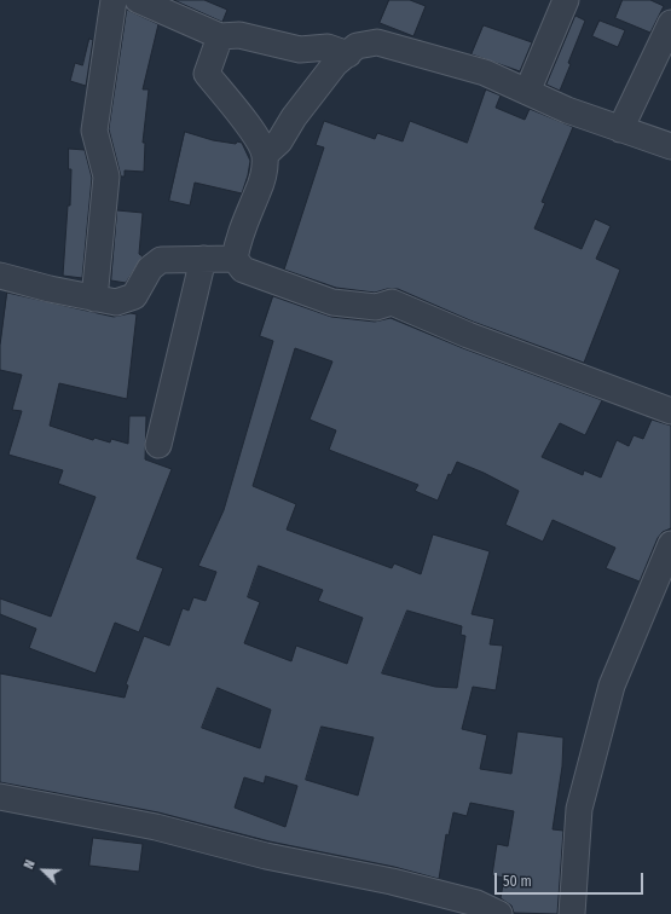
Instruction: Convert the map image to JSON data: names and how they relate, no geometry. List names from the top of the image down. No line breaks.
{"scale_bar":"50 m","north":"top left"}
